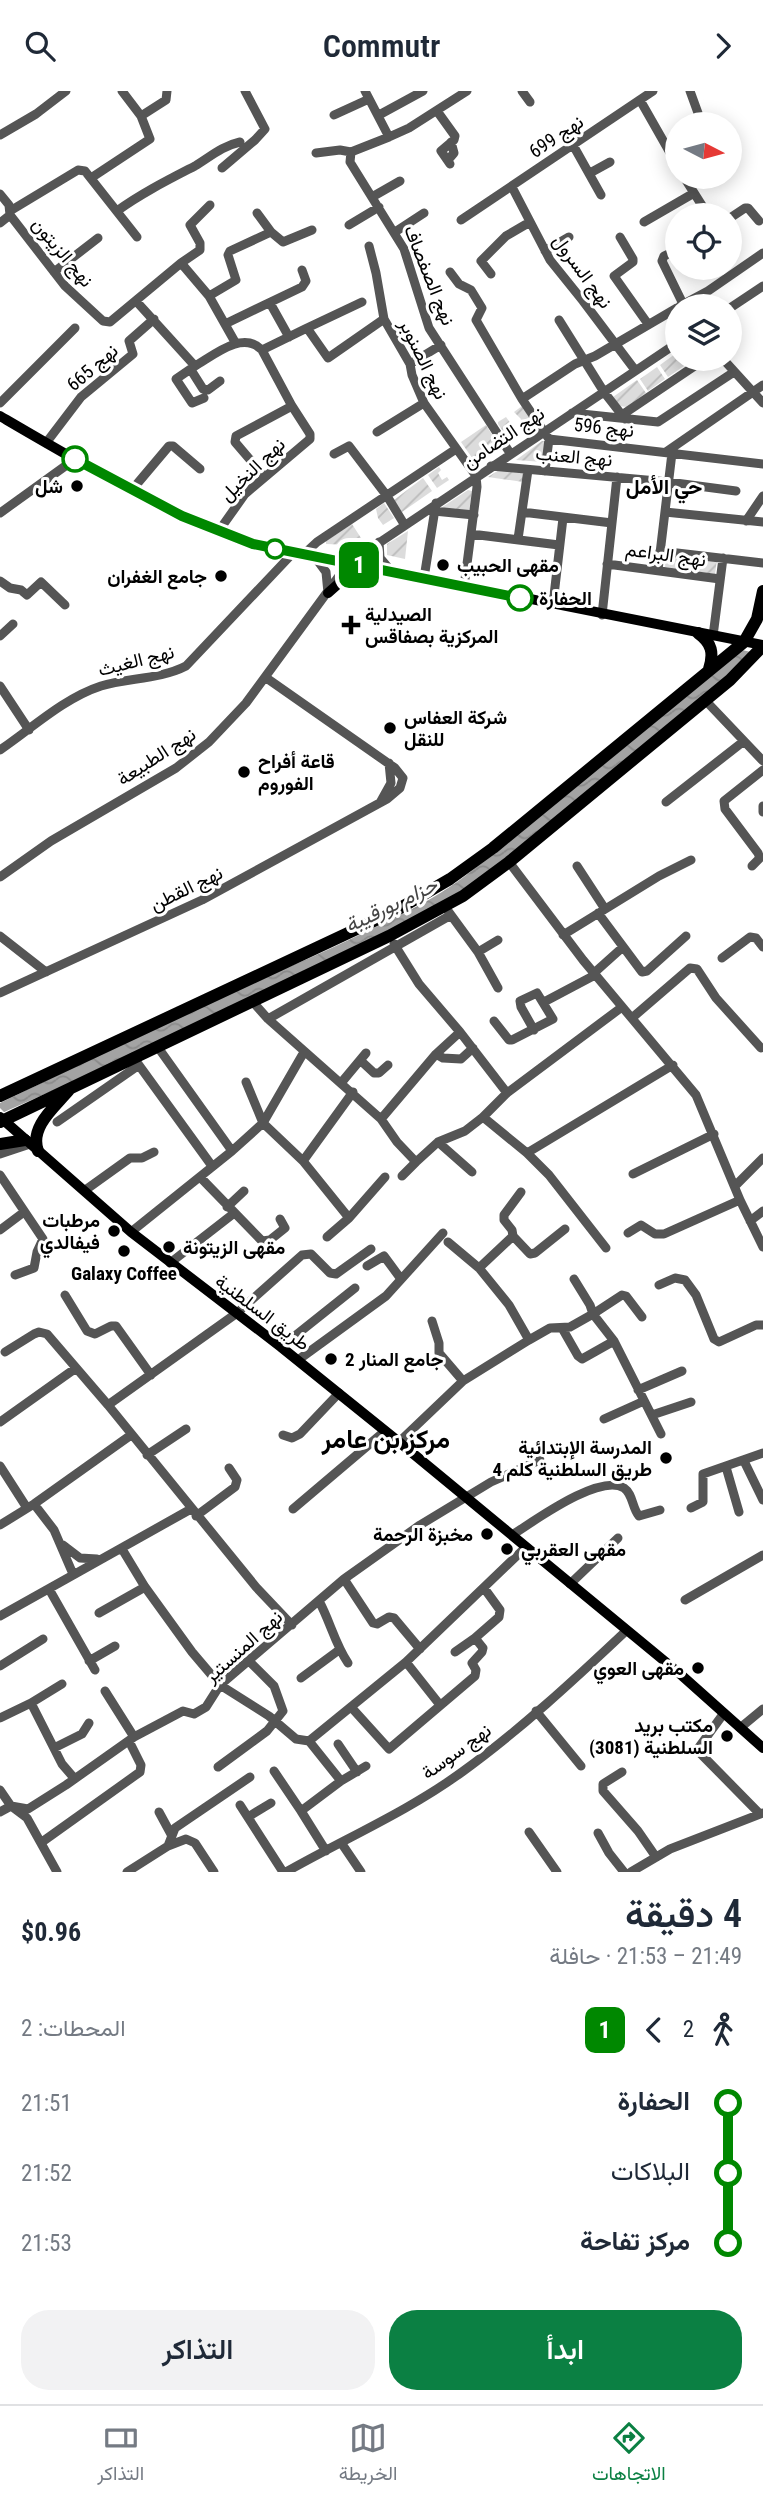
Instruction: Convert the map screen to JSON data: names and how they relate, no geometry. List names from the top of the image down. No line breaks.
{"streets":{"main road":["طريق السلطنية"],"street":["نهج 699","نهج الزيتون","نهج السرول","نهج الصفصاف","نهج الصنوبر","نهج 665","نهج 596","نهج التضامن","نهج العنب","نهج النخيل","نهج البراعم","نهج الغيث","نهج الطبيعة","نهج القطن","نهج المنستير","نهج سوسة"]},"crossings":[["نهج 699","نهج السرول"],["نهج السرول","نهج التضامن"],["نهج الصفصاف","نهج التضامن"],["نهج الصنوبر","نهج التضامن"],["نهج الصنوبر","نهج الغيث"],["نهج 596","نهج التضامن"],["نهج التضامن","نهج العنب"],["نهج التضامن","نهج الطبيعة"],["نهج الطبيعة","نهج القطن"],["طريق السلطنية","نهج المنستير"],["طريق السلطنية","نهج سوسة"]],"districts":["حي الأمل","مركز بن عامر"],"water":["حزام بورقيبة"],"places":{"other":["شل","مقهى الحبيب","جامع الغفران","الحفارة","شركة العفاس للنقل","قاعة أفراح الفوروم","مرطبات فيفالدي","مقهى الزيتونة","Galaxy Coffee","جامع المنار 2","المدرسة الإبتدائية طريق السلطنية كلم 4","مخبزة الرحمة","مقهى العقربي","مقهى العوي","مكتب بريد السلطنية (3081)"],"health":["الصيدلية المركزية بصفاقس"]},"lines":["bus line 1"],"north":"right","page":{"header":"Commutr","on_map":"1","heading":["4 دقيقة","21:49 – 21:53 · حافلة","$0.96"],"legs":["2","1","المحطات: 2"],"list":[{"name":"الحفارة","value":"21:51"},{"name":"البلاكات","value":"21:52"},{"name":"مركز تفاحة","value":"21:53"}],"buttons":["ابدأ","التذاكر"],"tabs":["الاتجاهات","الخريطة","التذاكر"]}}
